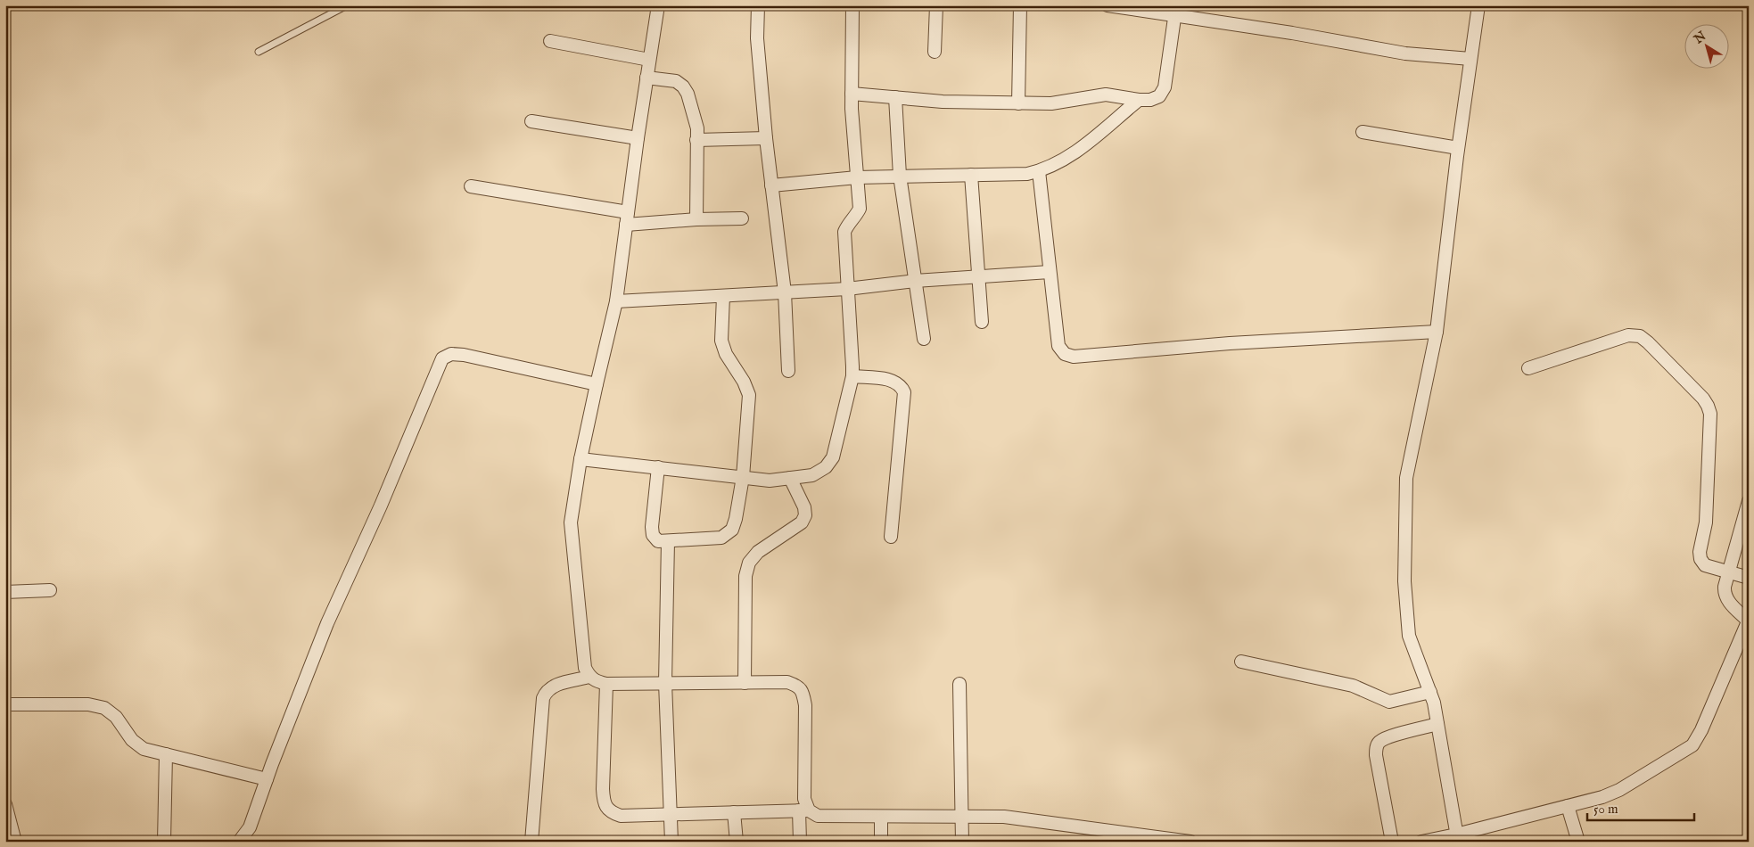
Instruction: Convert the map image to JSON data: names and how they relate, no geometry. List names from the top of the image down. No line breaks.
{"scale_bar":"50 m","north":"top left"}
